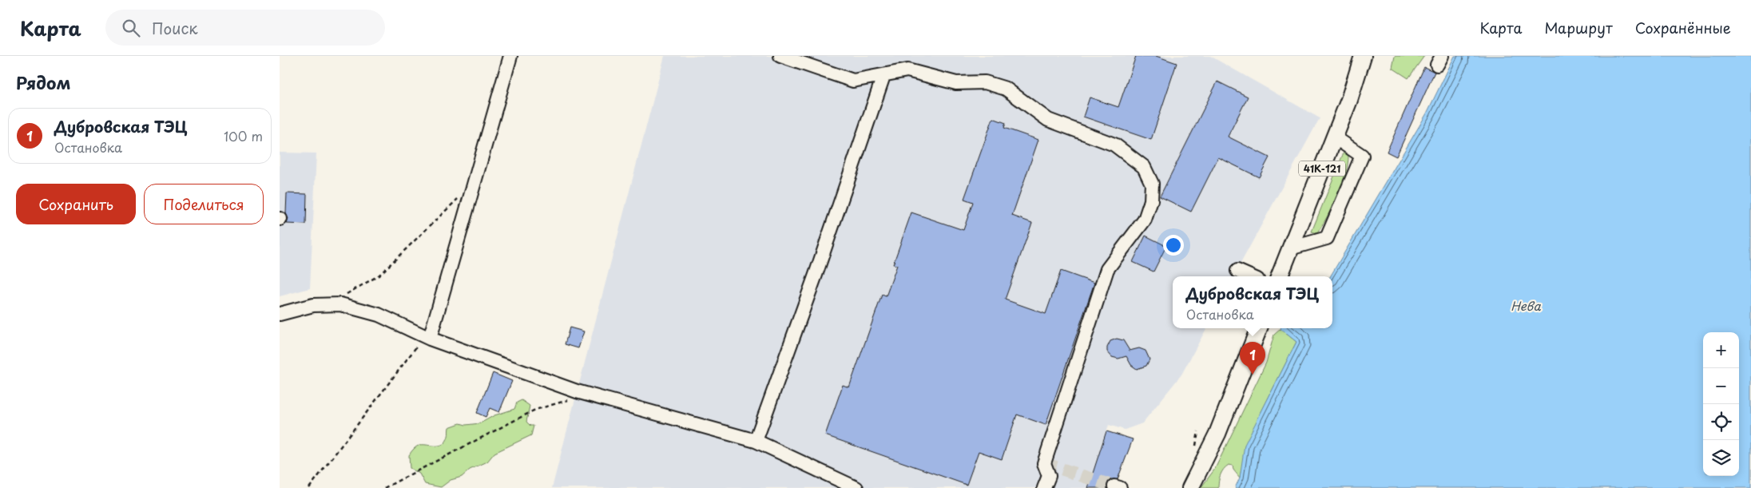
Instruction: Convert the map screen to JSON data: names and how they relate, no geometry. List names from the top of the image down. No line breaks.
{"streets":{"main road":["41К-121"]},"water":["Нева"],"page":{"header":"Карта","search":"Поиск","nav":["Карта","Маршрут","Сохранённые"],"heading":"Рядом","list":[{"mark":"1","name":"Дубровская ТЭЦ","note":"Остановка","value":"100 m"}],"buttons":["Сохранить","Поделиться"],"popup":["Дубровская ТЭЦ","Остановка"],"map_buttons":["+","−"],"pins":"1"}}
